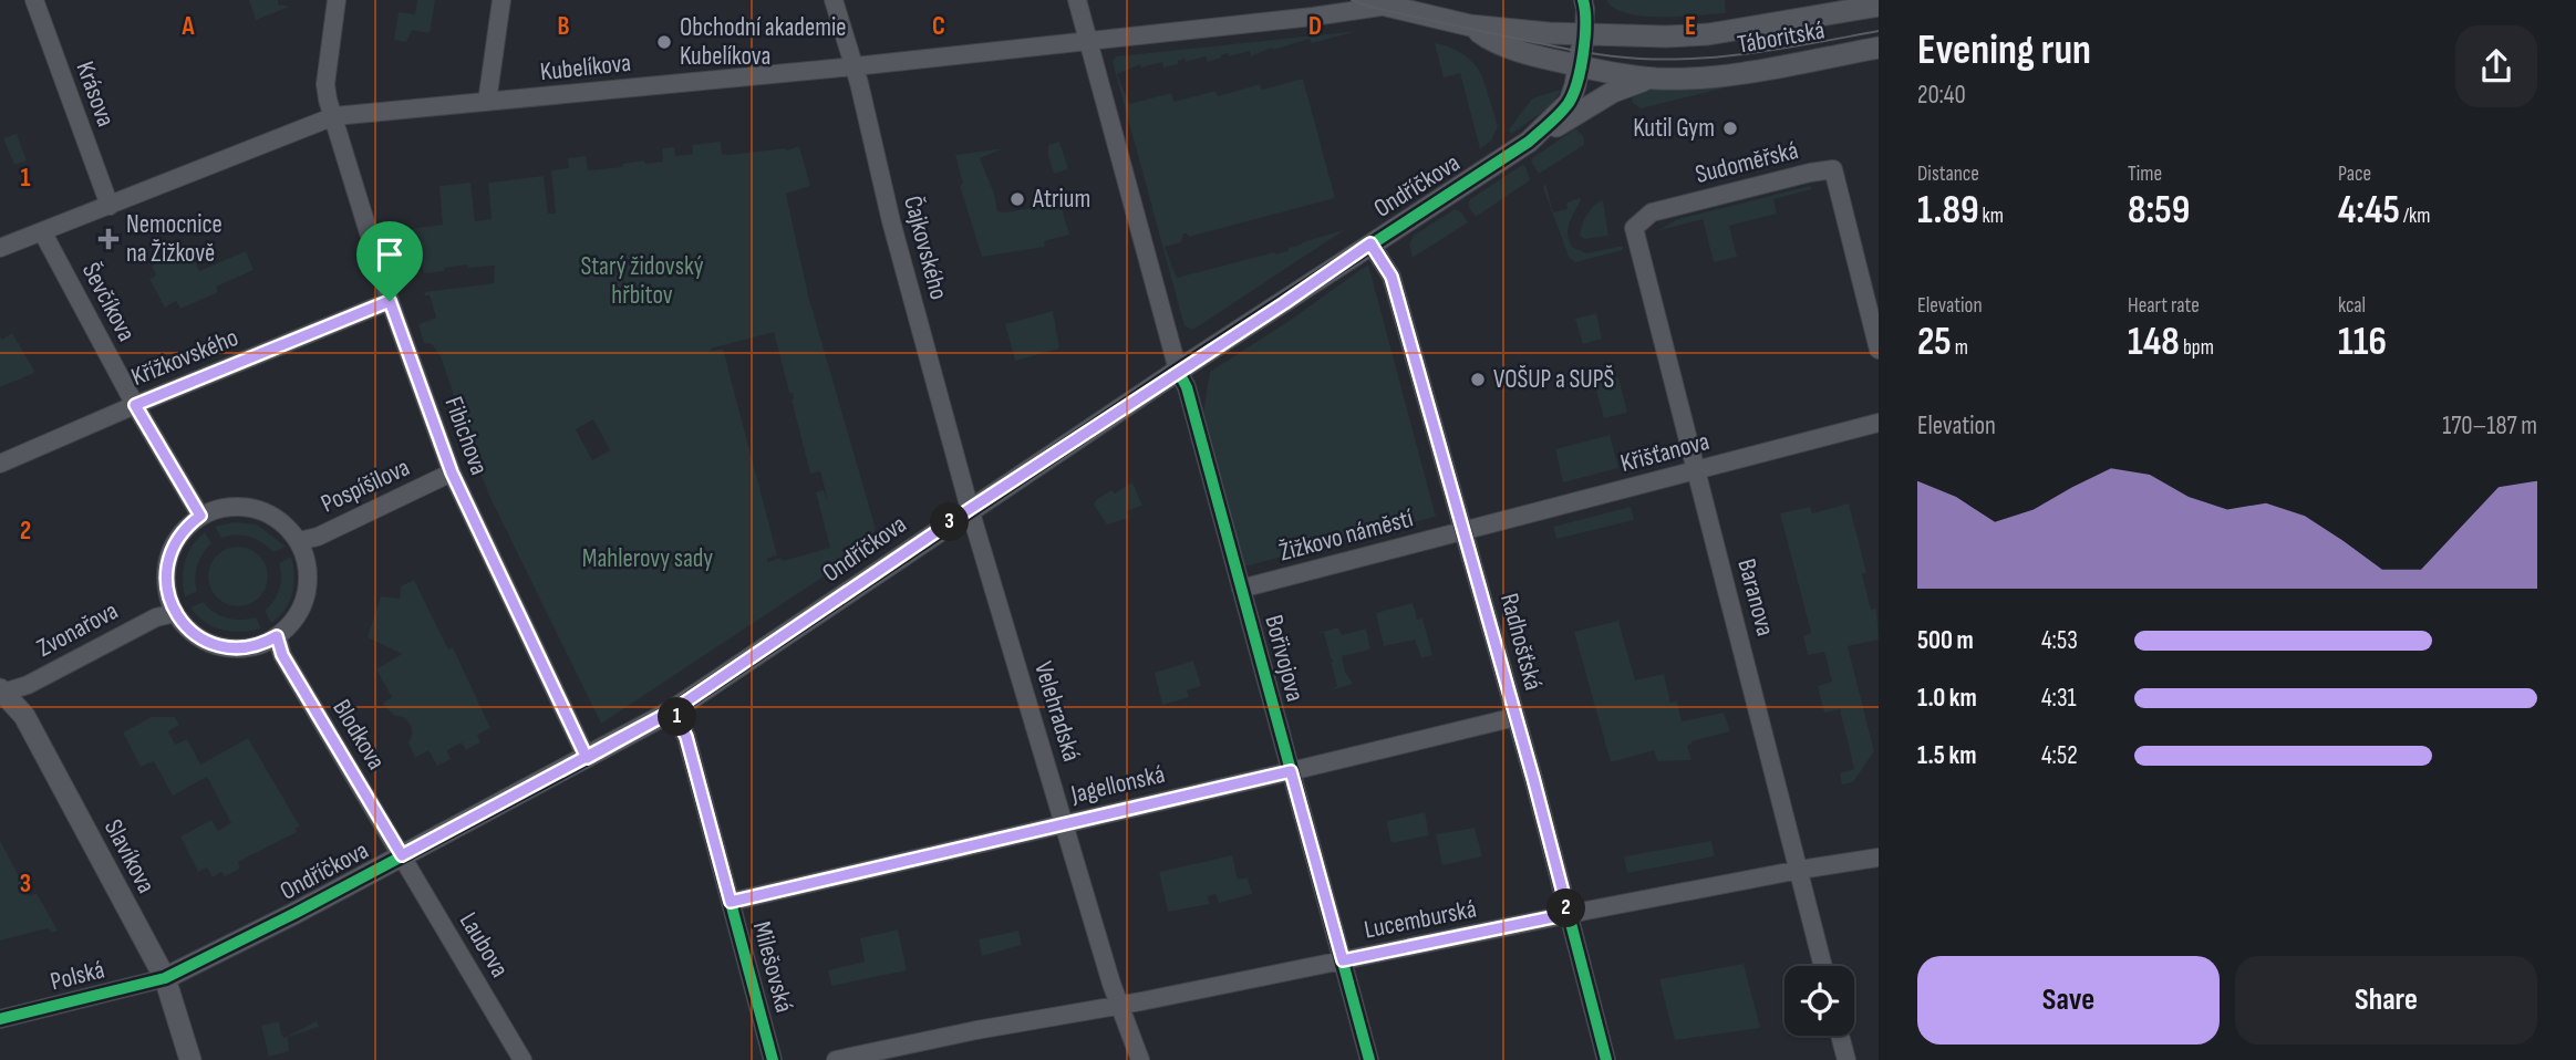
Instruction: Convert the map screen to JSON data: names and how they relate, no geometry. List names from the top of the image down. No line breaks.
{"streets":{"street":["Táboritská","Kubelíkova","Krásova","Sudoměřská","Ondříčkova","Čajkovského","Ševčíkova","Křížkovského","Fibichova","Křišťanova","Pospíšilova","Žižkovo náměstí","Baranova","Zvonařova","Radhošťská","Bořivojova","Velehradská","Blodkova","Jagellonská","Slavíkova","Lucemburská","Laubova","Milešovská","Polská"]},"crossings":[["Táboritská","Kubelíkova"],["Táboritská","Ondříčkova"],["Kubelíkova","Krásova"],["Kubelíkova","Čajkovského"],["Kubelíkova","Ševčíkova"],["Kubelíkova","Fibichova"],["Kubelíkova","Bořivojova"],["Sudoměřská","Baranova"],["Ondříčkova","Čajkovského"],["Ondříčkova","Fibichova"],["Ondříčkova","Radhošťská"],["Ondříčkova","Bořivojova"],["Ondříčkova","Velehradská"],["Ondříčkova","Blodkova"],["Ondříčkova","Slavíkova"],["Ondříčkova","Laubova"],["Ondříčkova","Milešovská"],["Ondříčkova","Polská"],["Čajkovského","Velehradská"],["Ševčíkova","Křížkovského"],["Ševčíkova","Pospíšilova"],["Ševčíkova","Zvonařova"],["Ševčíkova","Blodkova"],["Křížkovského","Fibichova"],["Fibichova","Pospíšilova"],["Křišťanova","Žižkovo náměstí"],["Křišťanova","Baranova"],["Křišťanova","Radhošťská"],["Pospíšilova","Zvonařova"],["Pospíšilova","Blodkova"],["Žižkovo náměstí","Radhošťská"],["Žižkovo náměstí","Bořivojova"],["Baranova","Lucemburská"],["Zvonařova","Blodkova"],["Zvonařova","Slavíkova"],["Radhošťská","Jagellonská"],["Radhošťská","Lucemburská"],["Bořivojova","Jagellonská"],["Bořivojova","Lucemburská"],["Velehradská","Jagellonská"],["Velehradská","Lucemburská"],["Blodkova","Laubova"],["Jagellonská","Milešovská"],["Slavíkova","Polská"]],"parks":["Starý židovský hřbitov","Mahlerovy sady"],"places":{"other":["Obchodní akademie Kubelíkova","Kutil Gym","Atrium","VOŠUP a SUPŠ"],"health":["Nemocnice na Žižkově"]},"page":{"heading":["Evening run","20:40"],"stats":[["Distance","1.89 km"],["Time","8:59"],["Pace","4:45 /km"],["Elevation","25 m"],["Heart rate","148 bpm"],["kcal","116"]],"chart":["Elevation","170–187 m"],"pins":["3","1","2"],"list":[{"name":"500 m","note":"4:53"},{"name":"1.0 km","note":"4:31"},{"name":"1.5 km","note":"4:52"}],"buttons":["Save","Share"]},"grid":{"columns":["A","B","C","D","E"],"rows":["1","2","3"]}}
